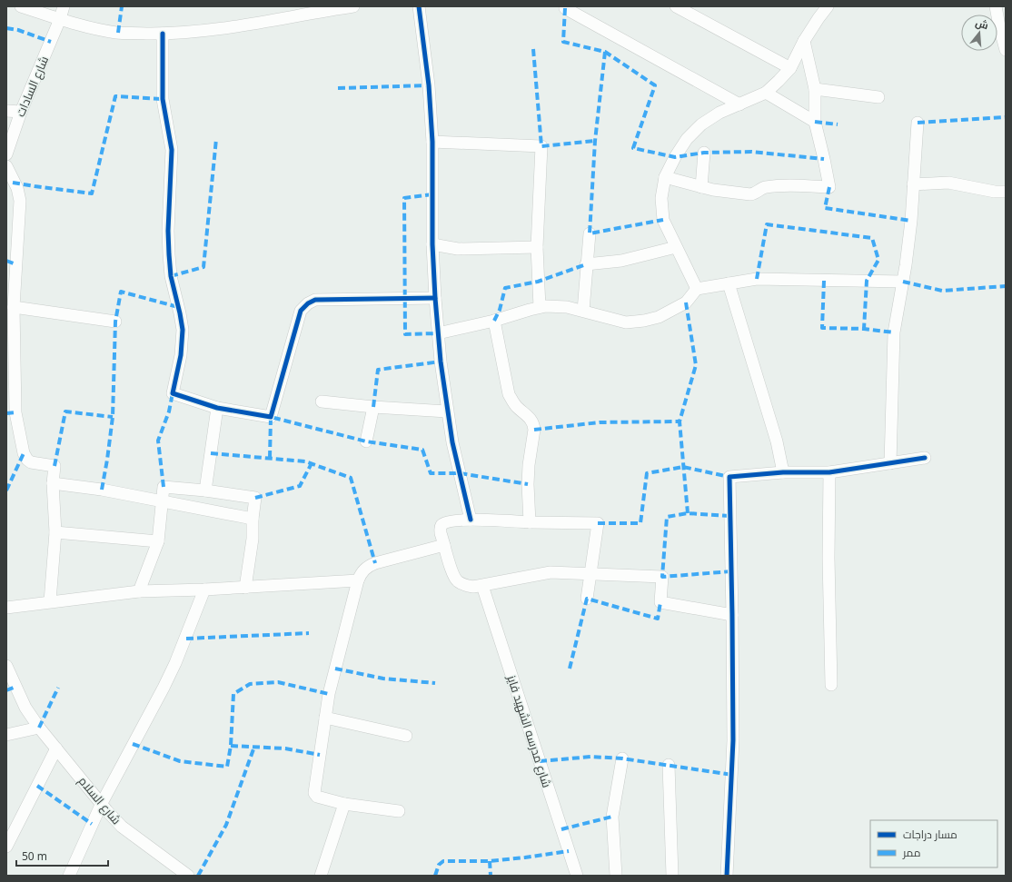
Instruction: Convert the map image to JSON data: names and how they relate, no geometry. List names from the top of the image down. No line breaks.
{"streets":{"street":["شارع السادات","شارع مدرسه الشهيد فايز","شارع السلام"]},"legend":["مسار دراجات","ممر"],"scale_bar":"50 m","north":"top"}
